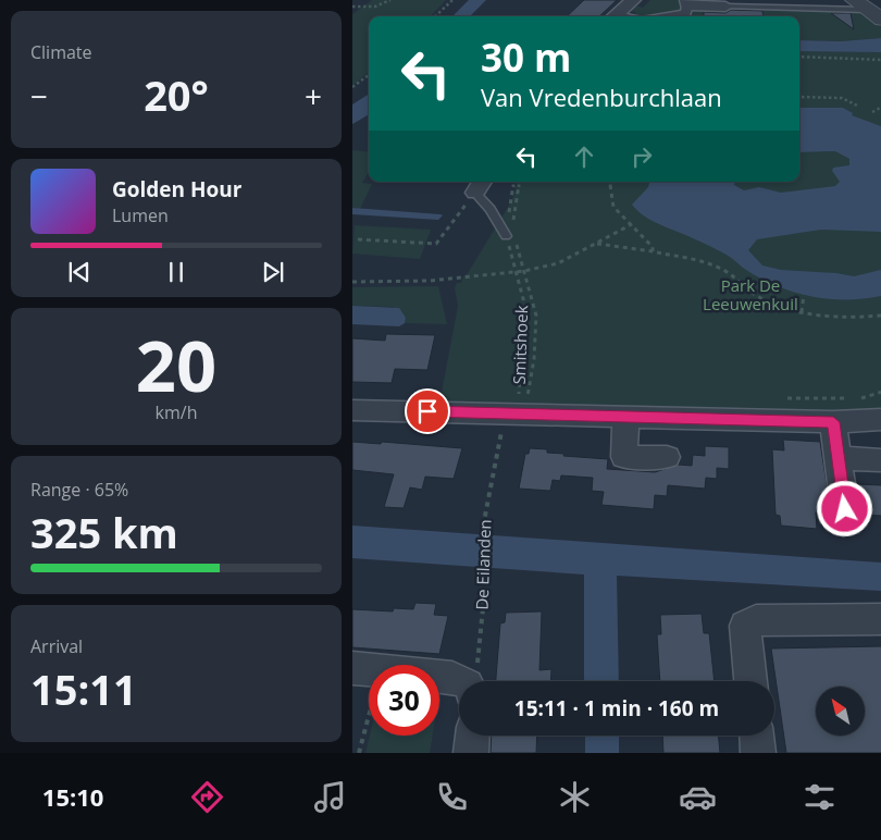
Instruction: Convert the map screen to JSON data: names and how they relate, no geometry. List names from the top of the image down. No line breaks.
{"streets":{"path":["Smitshoek","De Eilanden"]},"crossings":[["Smitshoek","De Eilanden"]],"parks":["Park De Leeuwenkuil"],"north":"top left","page":{"tile":["Climate",["20","km/h"],["Range · 65%","325 km"],["Arrival","15:11"]],"turn":["30 m","Van Vredenburchlaan"],"heat":["−","20°","+"],"song":["Golden Hour","Lumen"],"limit":"30","trip":"15:11 · 1 min · 160 m","tabs":"15:10"}}
